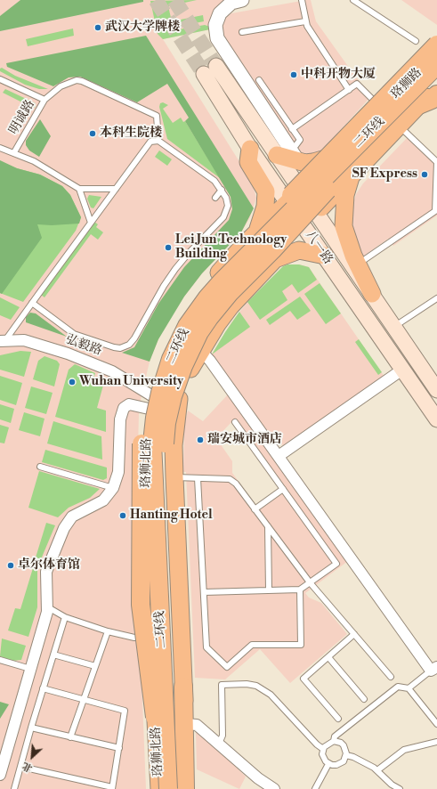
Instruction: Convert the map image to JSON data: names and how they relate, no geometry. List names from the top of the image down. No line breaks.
{"streets":{"highway":["二环线"],"main road":["珞狮路","八一路","珞狮北路"],"street":["弘毅路"],"lane":["明诚路"]},"crossings":[["珞狮路","八一路"],["珞狮路","珞狮北路"],["八一路","珞狮北路"],["弘毅路","珞狮北路"]],"places":["武汉大学牌楼","中科开物大厦","本科生院楼","SF Express","Lei Jun Technology Building","Wuhan University","瑞安城市酒店","Hanting Hotel","卓尔体育馆"],"north":"bottom left"}
